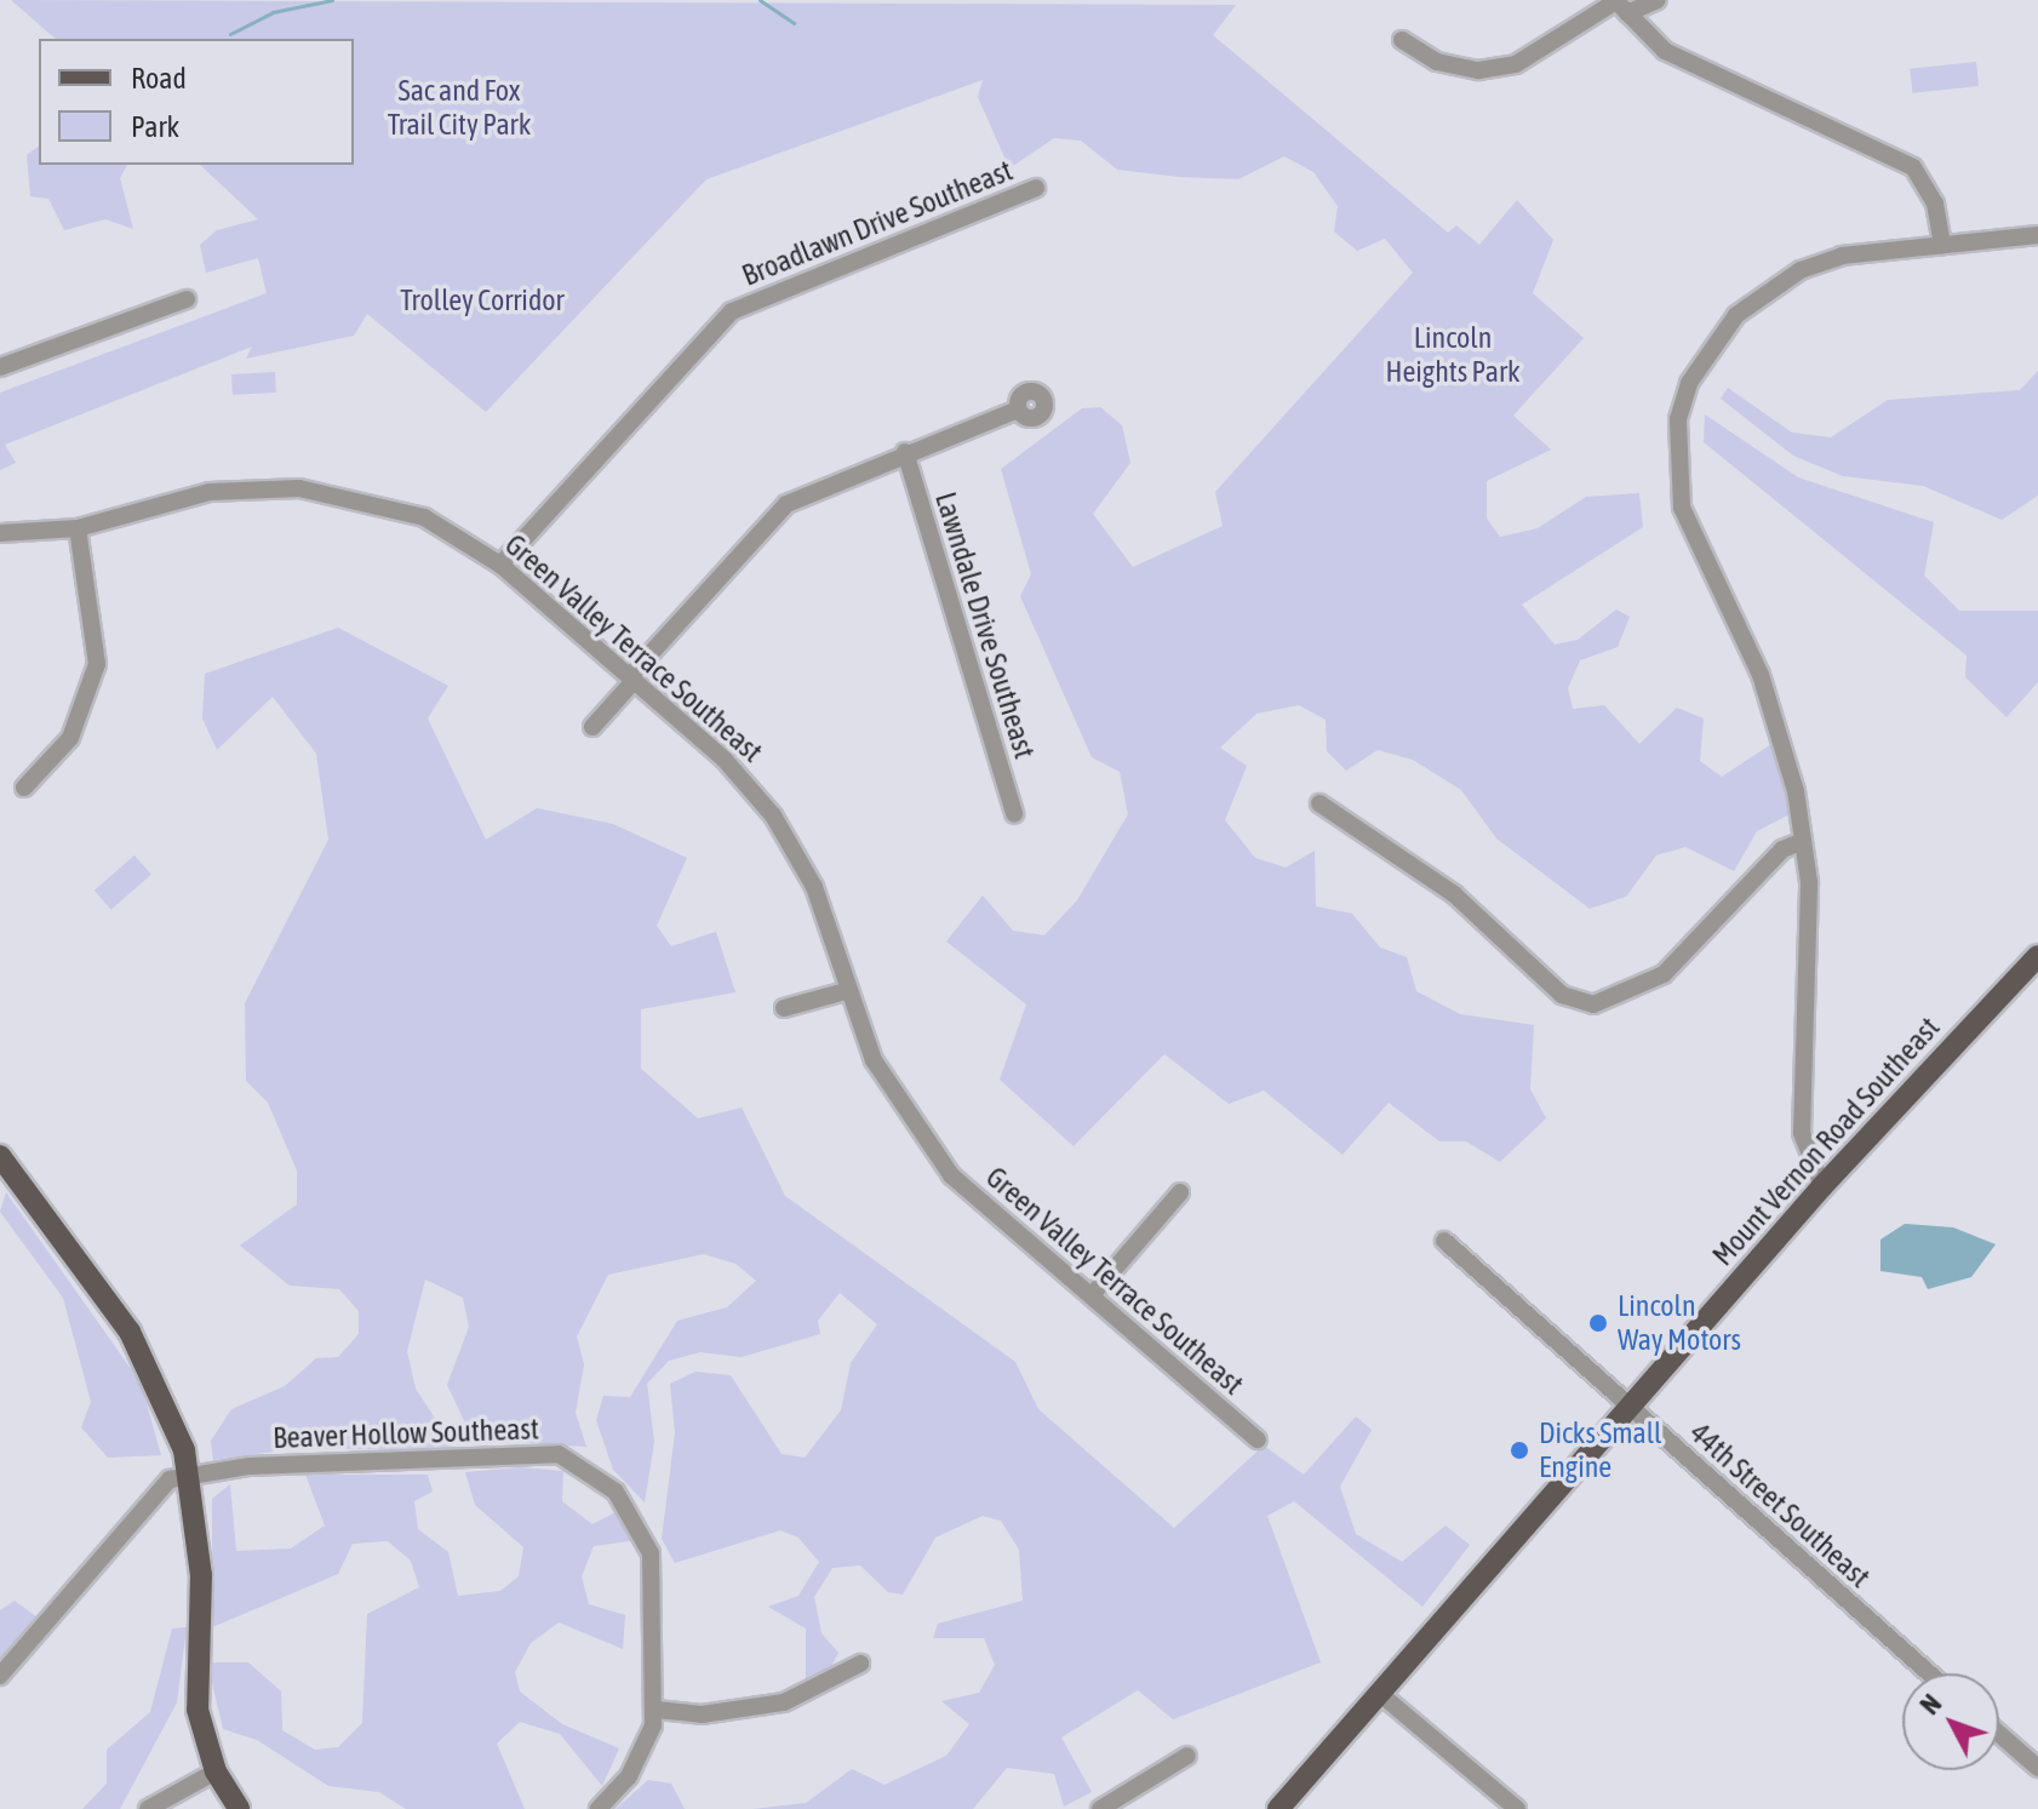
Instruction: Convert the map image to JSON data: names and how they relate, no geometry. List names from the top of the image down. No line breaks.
{"streets":{"main road":["Mount Vernon Road Southeast"],"street":["Broadlawn Drive Southeast","Lawndale Drive Southeast","Green Valley Terrace Southeast","Beaver Hollow Southeast","44th Street Southeast"]},"crossings":[["Broadlawn Drive Southeast","Green Valley Terrace Southeast"],["Mount Vernon Road Southeast","44th Street Southeast"]],"parks":["Sac and Fox Trail City Park","Trolley Corridor","Lincoln Heights Park"],"places":["Lincoln Way Motors","Dicks Small Engine"],"legend":["Road","Park"],"north":"top left"}
